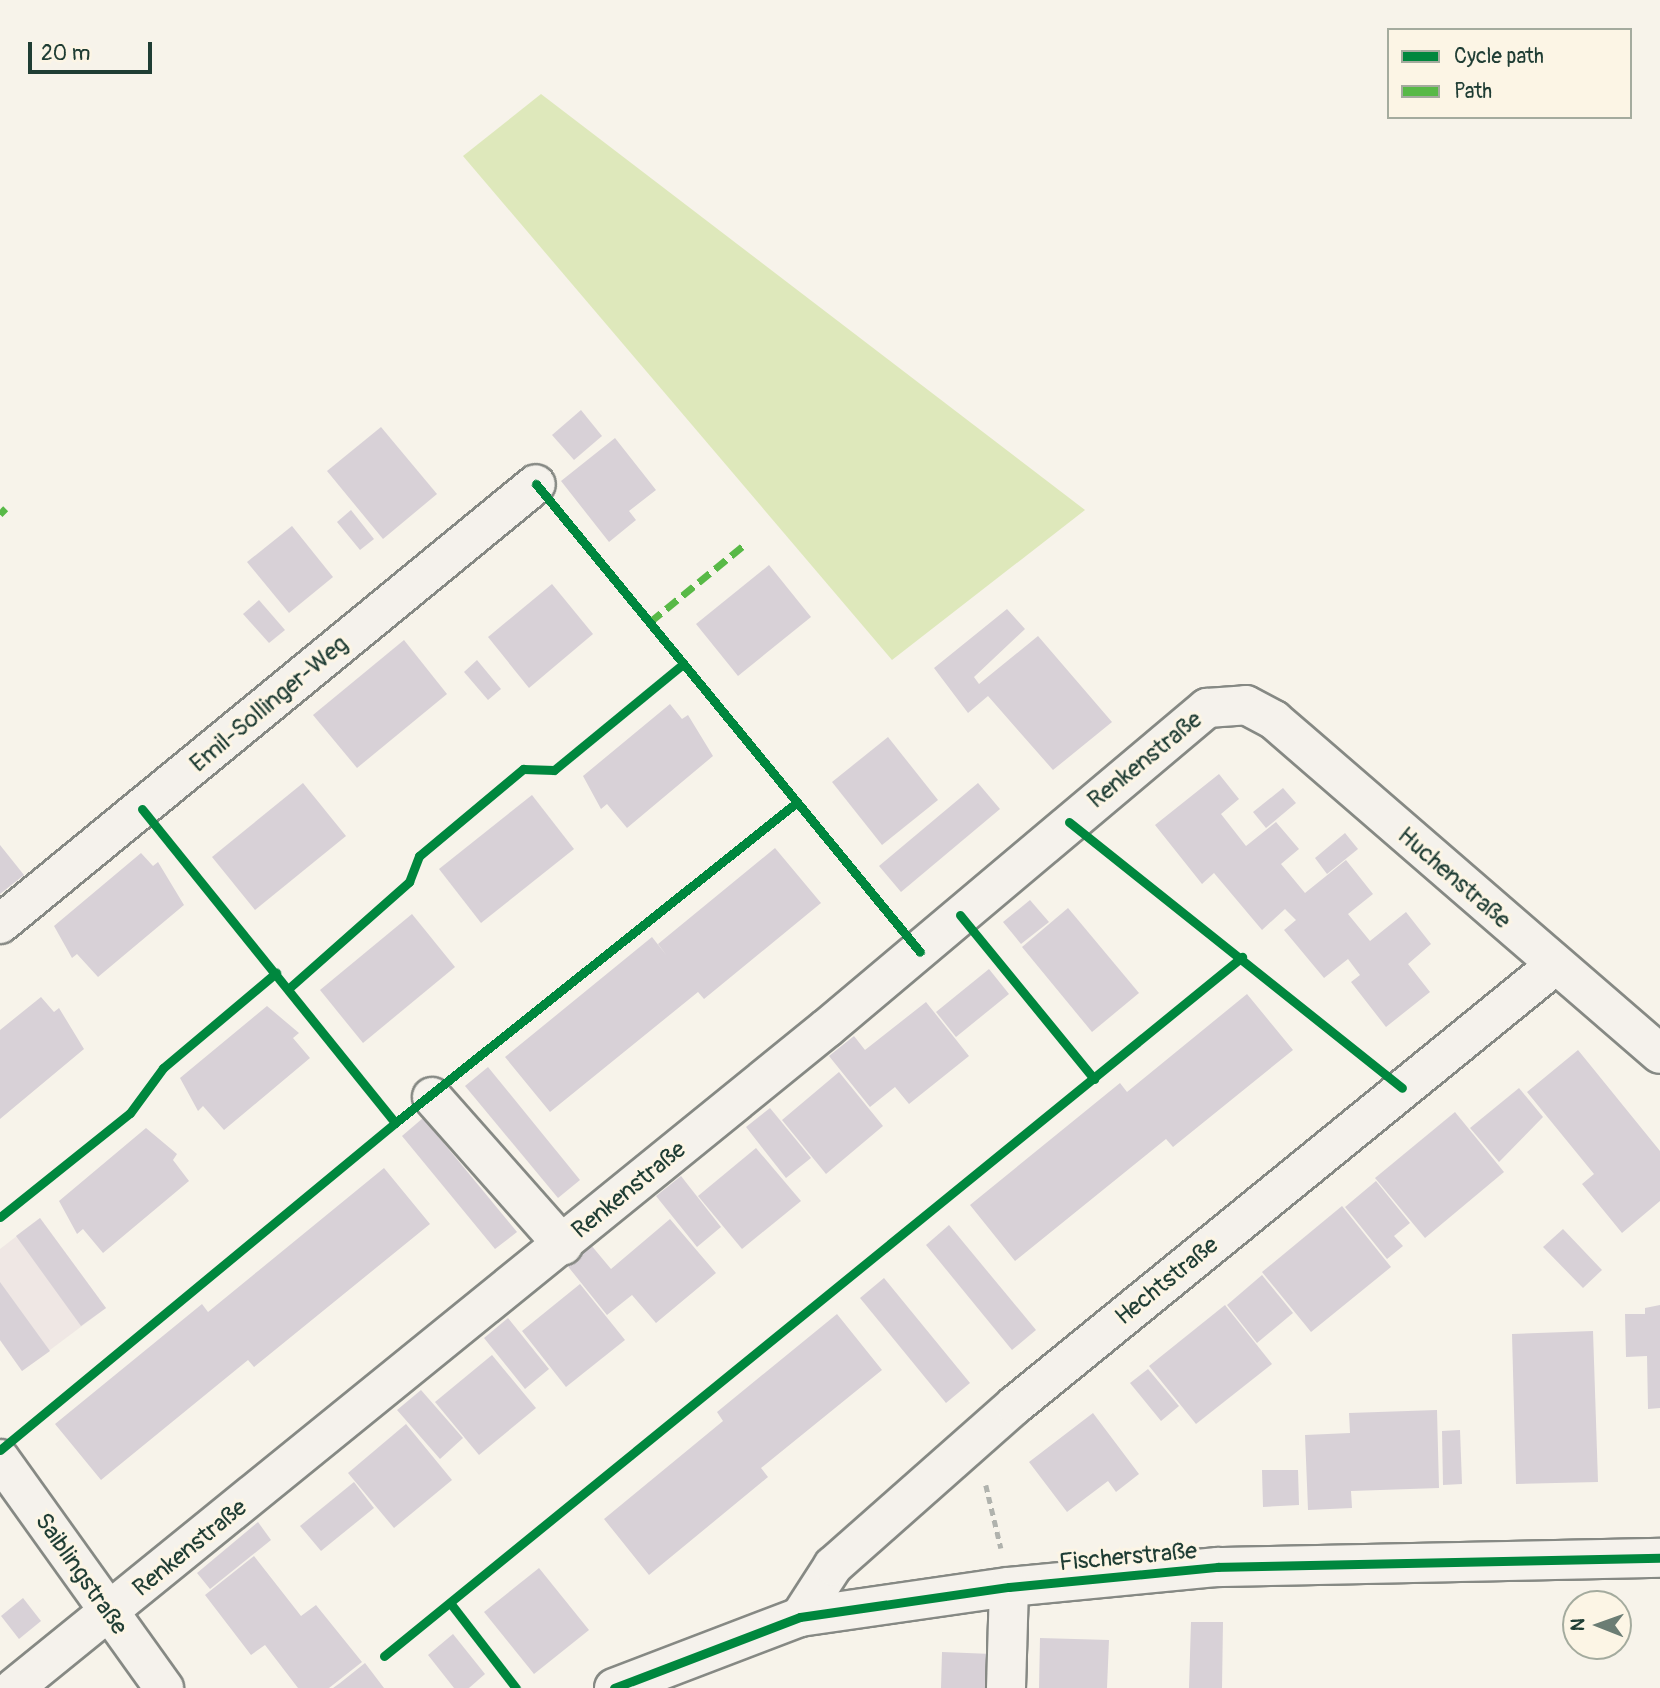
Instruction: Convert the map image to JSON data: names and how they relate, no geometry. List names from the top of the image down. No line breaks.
{"streets":{"street":["Emil-Sollinger-Weg","Renkenstraße","Huchenstraße","Hechtstraße","Fischerstraße","Saiblingstraße"]},"crossings":[["Renkenstraße","Huchenstraße"],["Renkenstraße","Saiblingstraße"],["Huchenstraße","Hechtstraße"],["Hechtstraße","Fischerstraße"]],"legend":["Cycle path","Path"],"scale_bar":"20 m","north":"left"}
